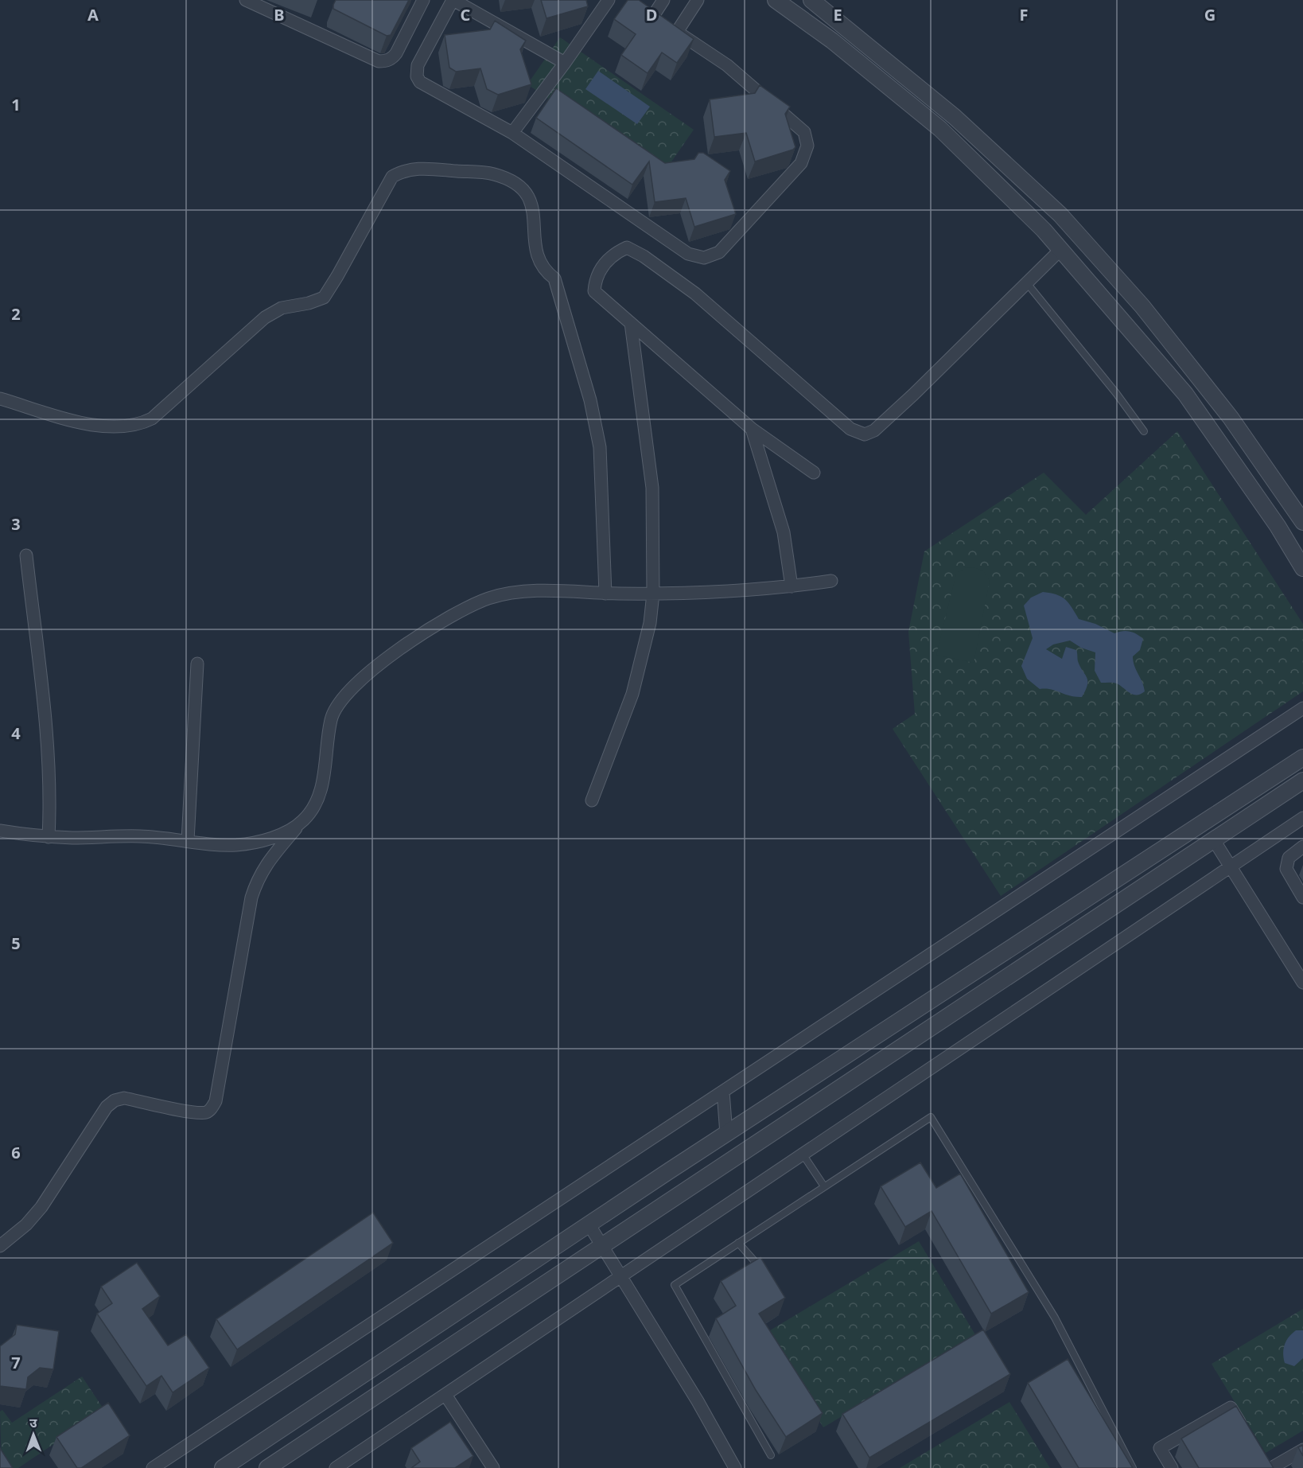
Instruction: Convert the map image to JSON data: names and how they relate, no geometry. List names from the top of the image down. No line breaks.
{"north":"top","grid":{"columns":["A","B","C","D","E","F","G"],"rows":["1","2","3","4","5","6","7"]}}
